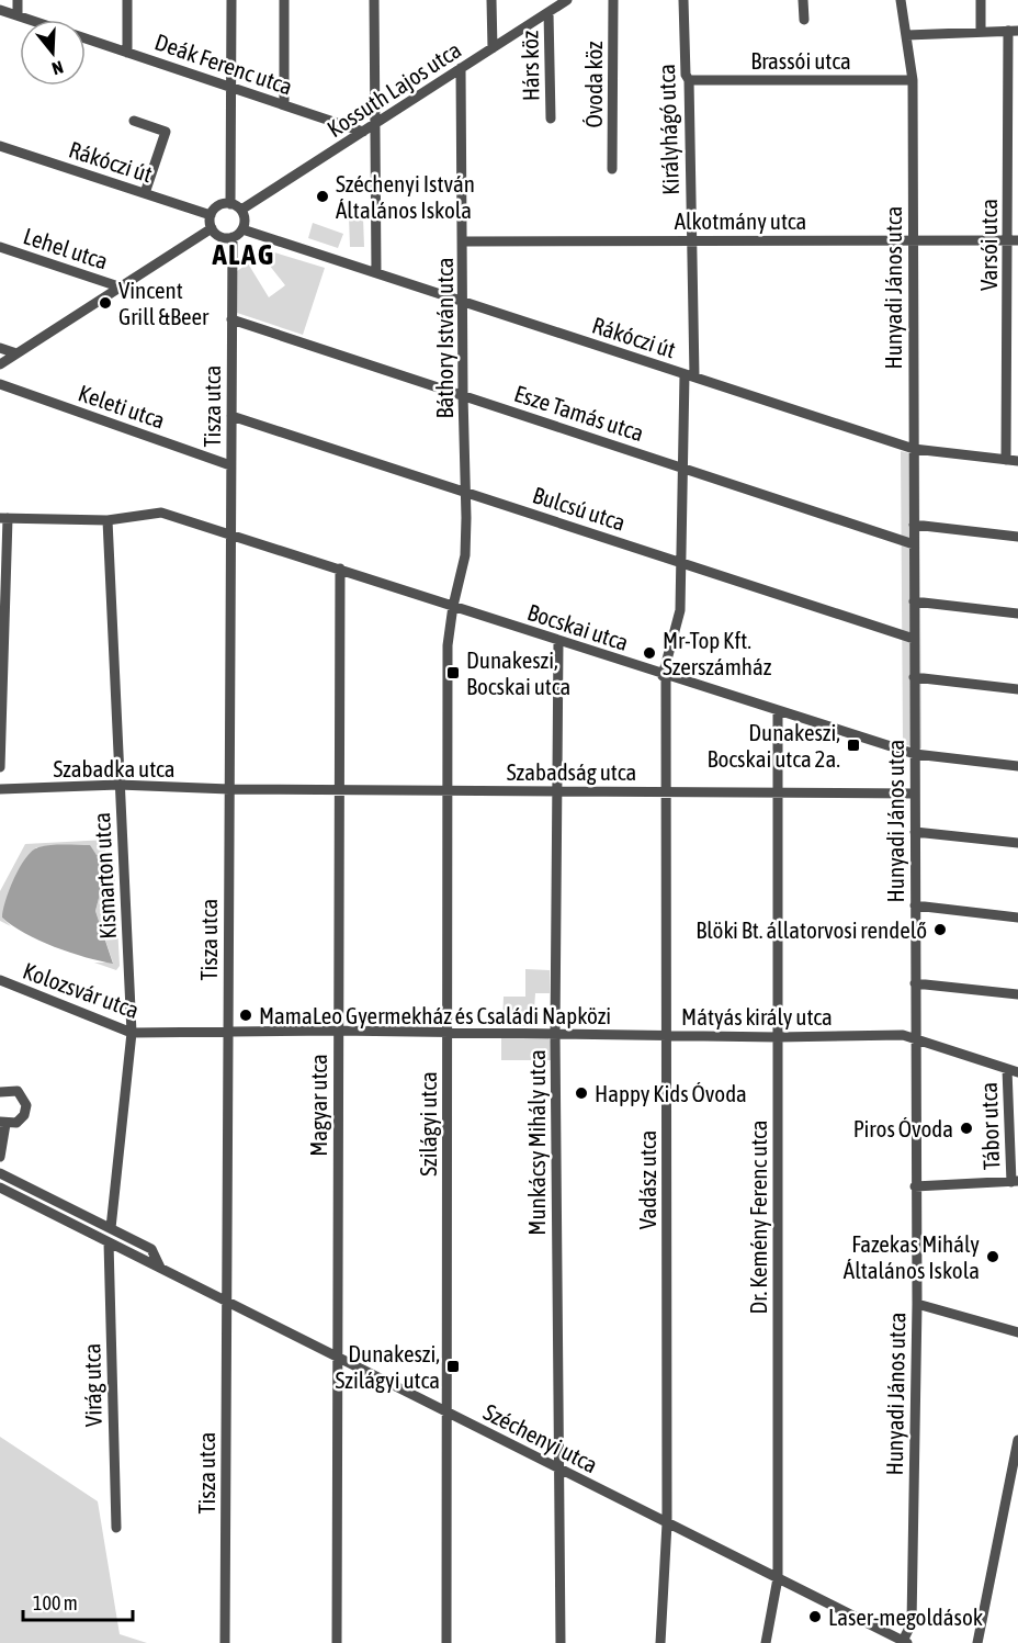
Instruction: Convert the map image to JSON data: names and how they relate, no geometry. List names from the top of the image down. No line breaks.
{"streets":{"street":["Brassói utca","Deák Ferenc utca","Hárs köz","Óvoda köz","Kossuth Lajos utca","Királyhágó utca","Rákóczi út","Alkotmány utca","Varsói utca","Lehel utca","Hunyadi János utca","Báthory István utca","Keleti utca","Tisza utca","Esze Tamás utca","Bulcsú utca","Bocskai utca","Szabadka utca","Szabadság utca","Kismarton utca","Kolozsvár utca","Mátyás király utca","Magyar utca","Szilágyi utca","Tábor utca","Munkácsy Mihály utca","Vadász utca","Dr. Kemény Ferenc utca","Virág utca","Széchenyi utca"]},"crossings":[["Brassói utca","Királyhágó utca"],["Brassói utca","Hunyadi János utca"],["Deák Ferenc utca","Kossuth Lajos utca"],["Hárs köz","Kossuth Lajos utca"],["Kossuth Lajos utca","Rákóczi út"],["Kossuth Lajos utca","Báthory István utca"],["Kossuth Lajos utca","Tisza utca"],["Királyhágó utca","Rákóczi út"],["Királyhágó utca","Alkotmány utca"],["Királyhágó utca","Esze Tamás utca"],["Királyhágó utca","Bulcsú utca"],["Királyhágó utca","Bocskai utca"],["Királyhágó utca","Vadász utca"],["Rákóczi út","Varsói utca"],["Rákóczi út","Hunyadi János utca"],["Rákóczi út","Báthory István utca"],["Rákóczi út","Tisza utca"],["Alkotmány utca","Varsói utca"],["Alkotmány utca","Hunyadi János utca"],["Alkotmány utca","Báthory István utca"],["Hunyadi János utca","Esze Tamás utca"],["Hunyadi János utca","Bulcsú utca"],["Hunyadi János utca","Bocskai utca"],["Hunyadi János utca","Szabadság utca"],["Hunyadi János utca","Mátyás király utca"],["Hunyadi János utca","Tábor utca"],["Hunyadi János utca","Széchenyi utca"],["Báthory István utca","Esze Tamás utca"],["Báthory István utca","Bulcsú utca"],["Báthory István utca","Bocskai utca"],["Báthory István utca","Szilágyi utca"],["Keleti utca","Tisza utca"],["Tisza utca","Esze Tamás utca"],["Tisza utca","Bulcsú utca"],["Tisza utca","Bocskai utca"],["Tisza utca","Szabadka utca"],["Tisza utca","Szabadság utca"],["Tisza utca","Kolozsvár utca"],["Tisza utca","Széchenyi utca"],["Bocskai utca","Kismarton utca"],["Bocskai utca","Magyar utca"],["Bocskai utca","Szilágyi utca"],["Bocskai utca","Munkácsy Mihály utca"],["Bocskai utca","Vadász utca"],["Bocskai utca","Dr. Kemény Ferenc utca"],["Szabadka utca","Szabadság utca"],["Szabadka utca","Kismarton utca"],["Szabadság utca","Magyar utca"],["Szabadság utca","Szilágyi utca"],["Szabadság utca","Munkácsy Mihály utca"],["Szabadság utca","Vadász utca"],["Szabadság utca","Dr. Kemény Ferenc utca"],["Kismarton utca","Kolozsvár utca"],["Kismarton utca","Széchenyi utca"],["Mátyás király utca","Szilágyi utca"],["Mátyás király utca","Tábor utca"],["Mátyás király utca","Munkácsy Mihály utca"],["Mátyás király utca","Vadász utca"],["Mátyás király utca","Dr. Kemény Ferenc utca"],["Magyar utca","Széchenyi utca"],["Szilágyi utca","Széchenyi utca"],["Munkácsy Mihály utca","Széchenyi utca"],["Vadász utca","Széchenyi utca"],["Dr. Kemény Ferenc utca","Széchenyi utca"],["Virág utca","Széchenyi utca"]],"districts":["ALAG"],"places":{"other":["Széchenyi István Általános Iskola","Vincent Grill &Beer","Mr-Top Kft. Szerszámház","Blöki Bt. állatorvosi rendelő","MamaLeo Gyermekház és Családi Napközi","Happy Kids Óvoda","Piros Óvoda","Fazekas Mihály Általános Iskola","Laser-megoldások"],"transit":["Dunakeszi, Bocskai utca","Dunakeszi, Bocskai utca 2a.","Dunakeszi, Szilágyi utca"]},"scale_bar":"100 m","north":"bottom"}
